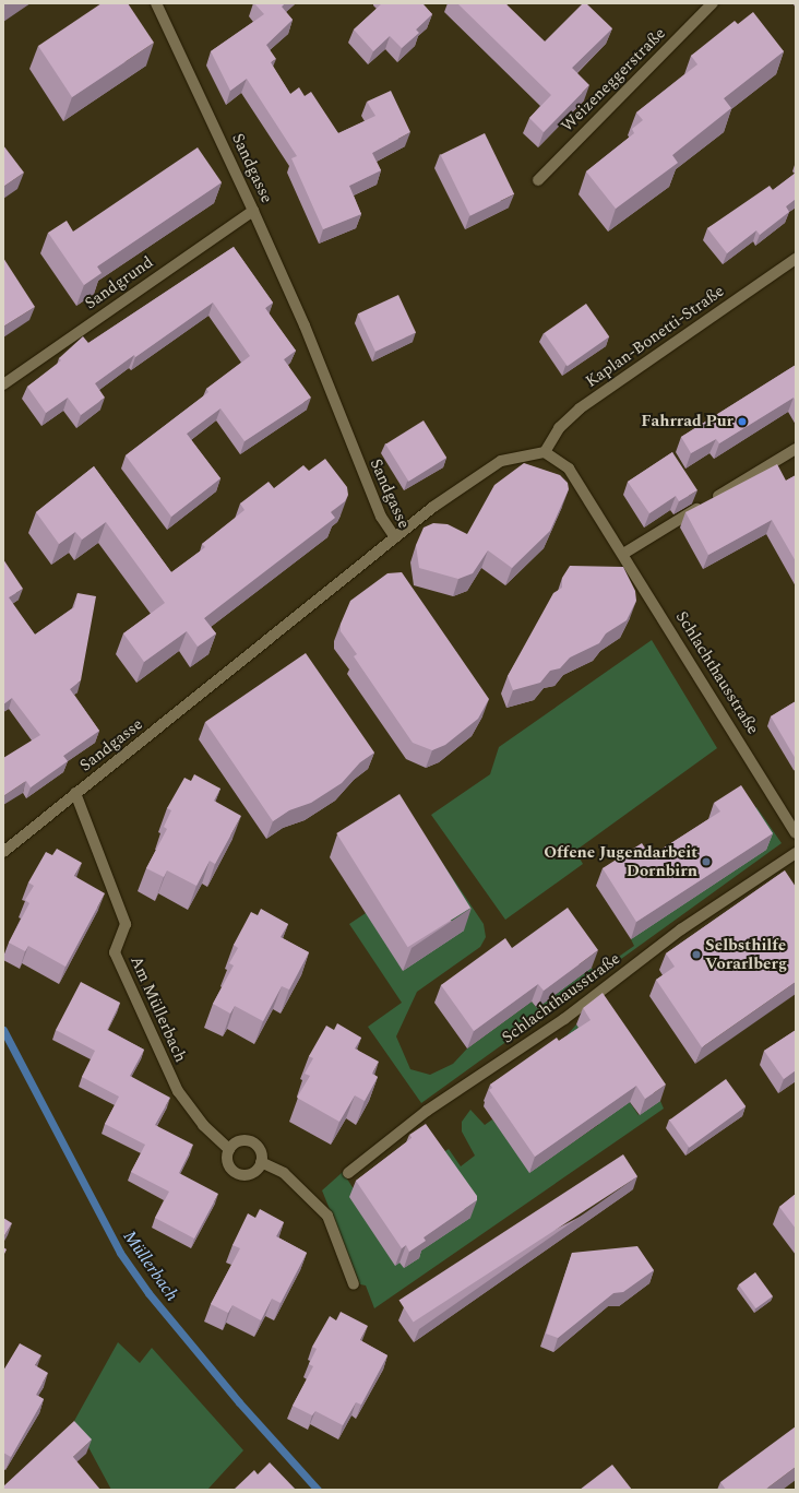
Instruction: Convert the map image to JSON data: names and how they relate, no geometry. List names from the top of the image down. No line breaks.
{"streets":{"street":["Weizeneggerstraße","Sandgasse","Sandgrund","Kaplan-Bonetti-Straße","Schlachthausstraße","Am Müllerbach"]},"crossings":[["Sandgasse","Sandgrund"],["Sandgasse","Am Müllerbach"],["Kaplan-Bonetti-Straße","Schlachthausstraße"]],"water":["Müllerbach"],"places":["Fahrrad Pur","Offene Jugendarbeit Dornbirn","Selbsthilfe Vorarlberg"]}
